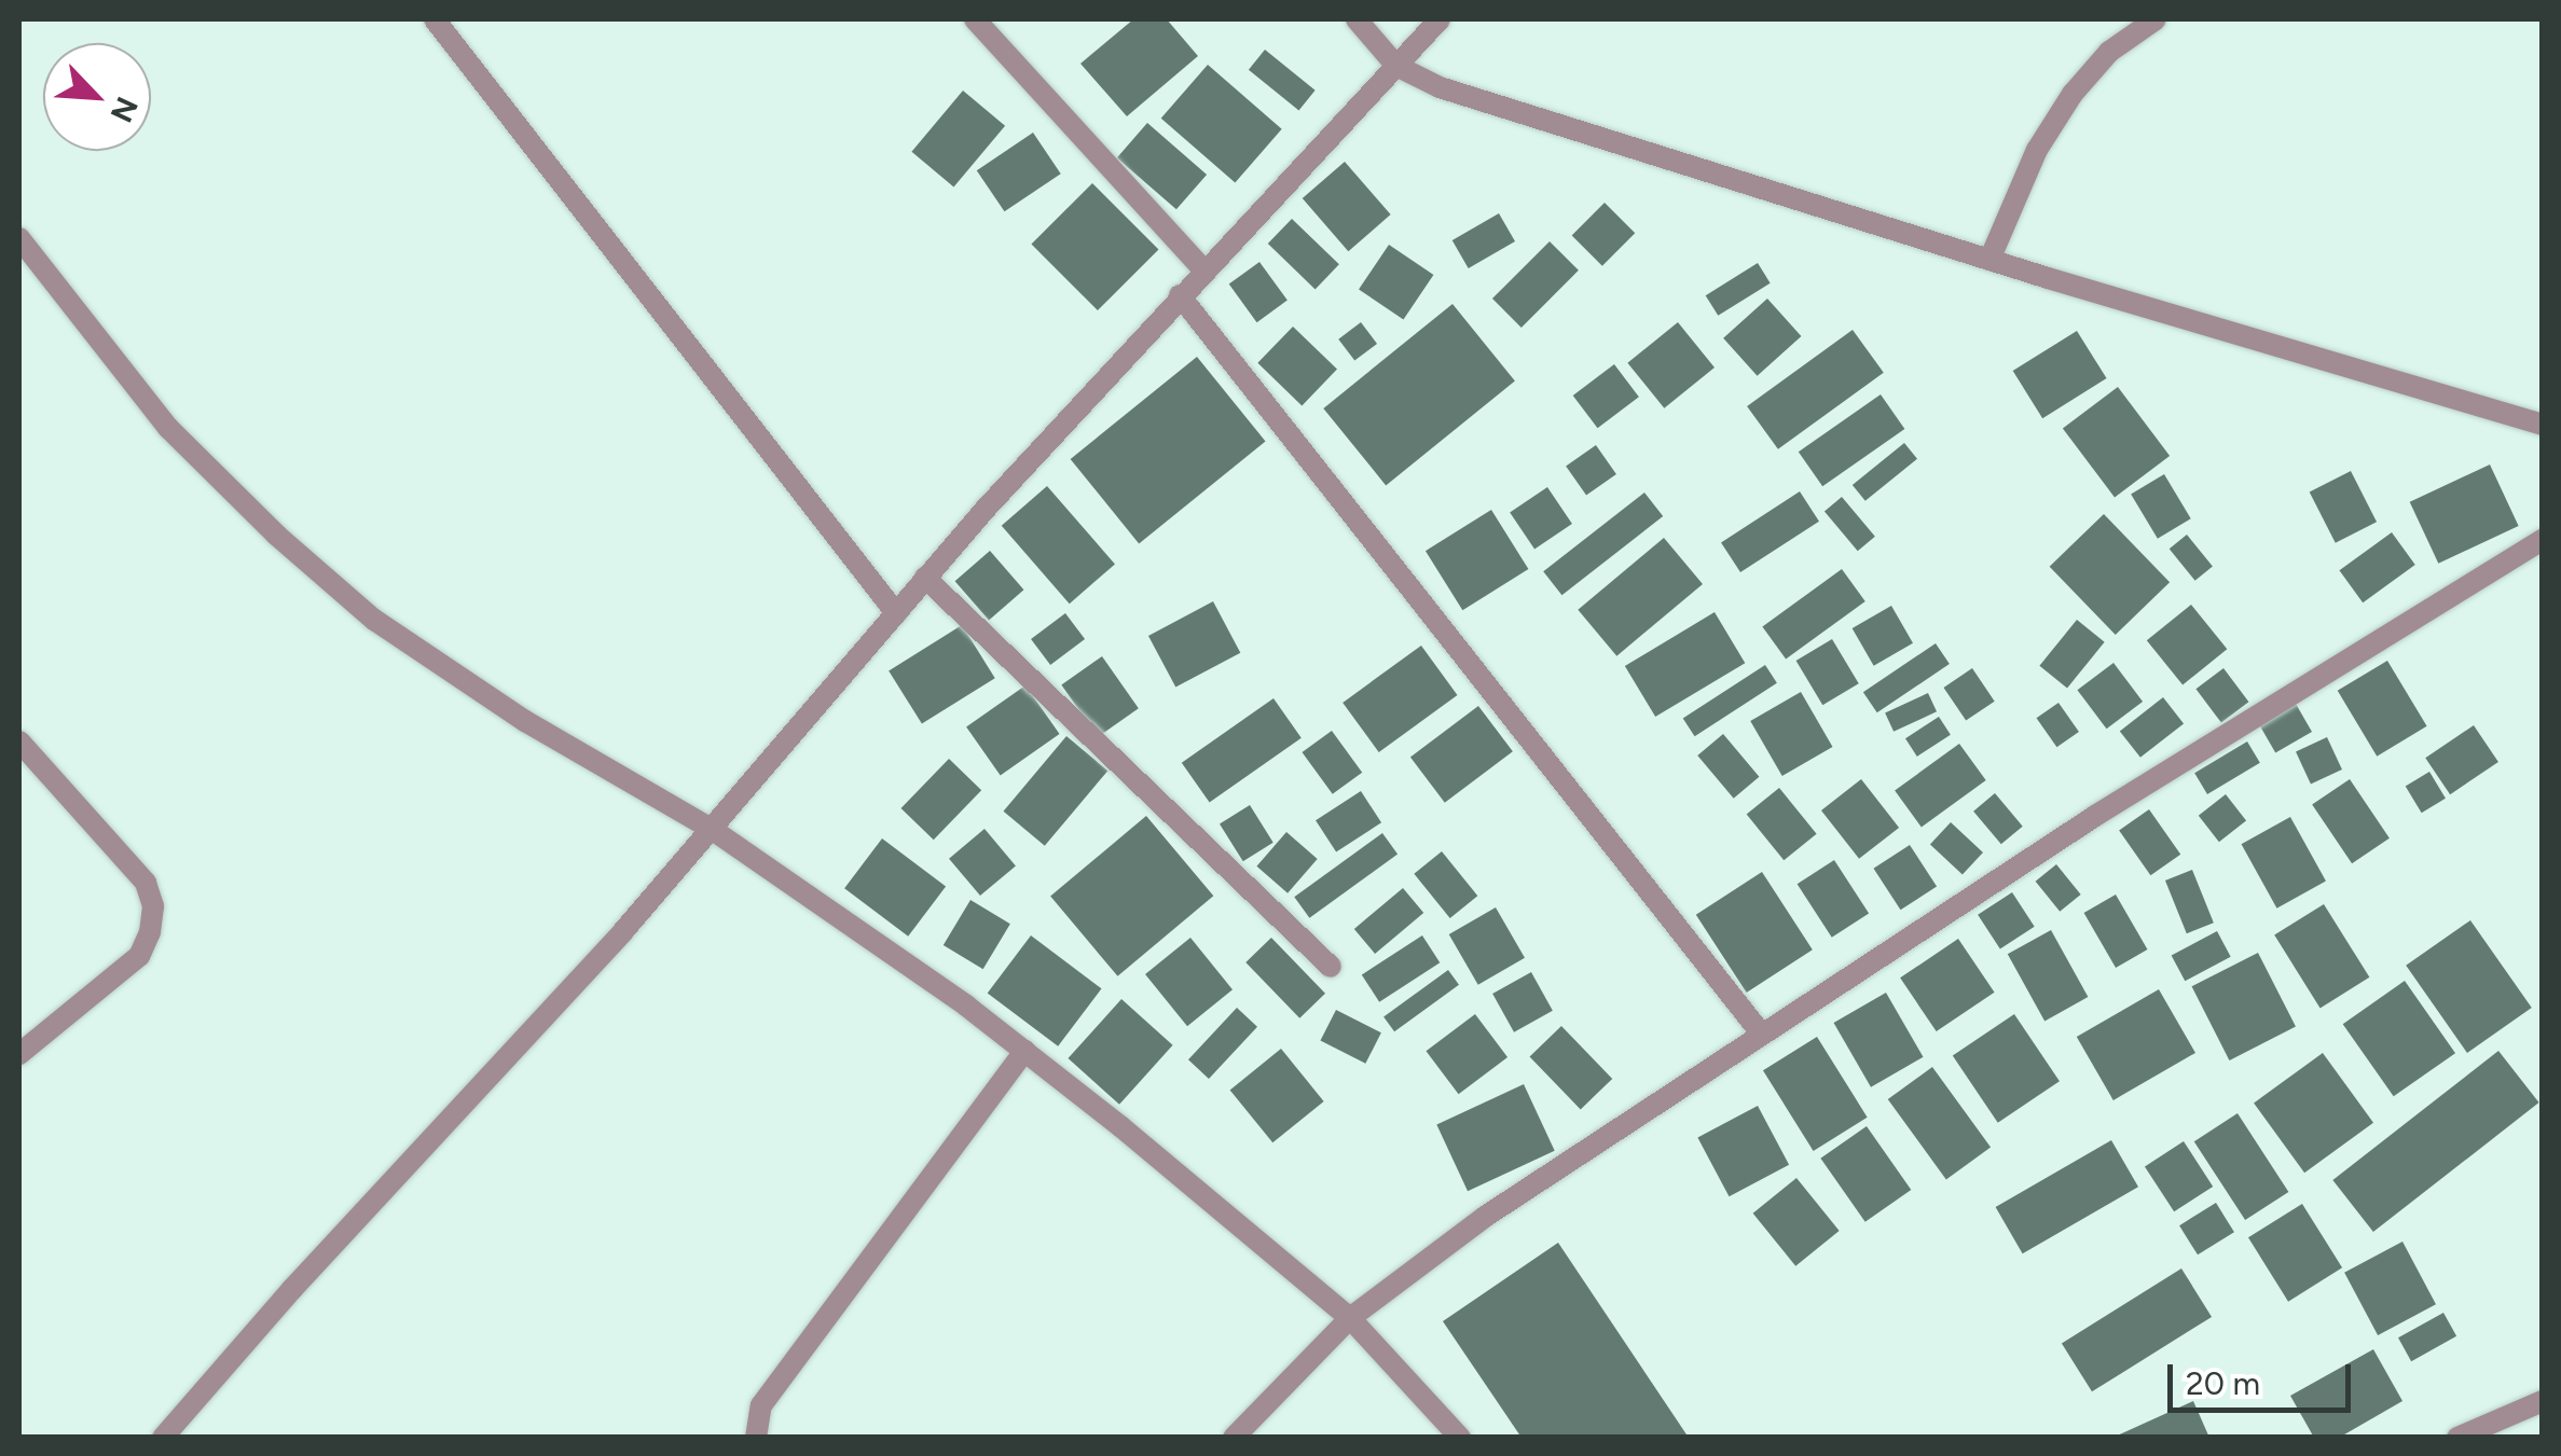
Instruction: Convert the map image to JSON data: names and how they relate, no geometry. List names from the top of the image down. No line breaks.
{"scale_bar":"20 m","north":"bottom right"}
